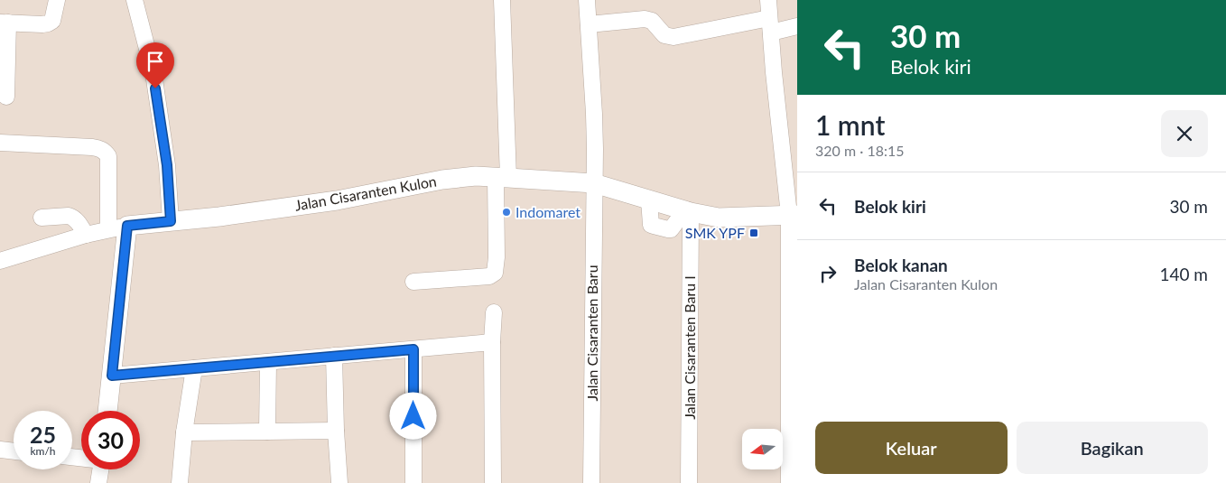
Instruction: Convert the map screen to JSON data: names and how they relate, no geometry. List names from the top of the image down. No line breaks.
{"streets":{"main road":["Jalan Cisaranten Kulon"],"street":["Jalan Cisaranten Baru","Jalan Cisaranten Baru I"]},"crossings":[["Jalan Cisaranten Kulon","Jalan Cisaranten Baru"],["Jalan Cisaranten Kulon","Jalan Cisaranten Baru I"]],"places":{"other":["Indomaret"],"transit":["SMK YPF"]},"north":"left","page":{"turn":["30 m","Belok kiri"],"heading":["1 mnt","320 m · 18:15"],"list":[{"name":"Belok kiri","value":"30 m"},{"name":"Belok kanan","note":"Jalan Cisaranten Kulon","value":"140 m"}],"speed":"25 km/h","limit":"30","buttons":["Keluar","Bagikan"]}}
